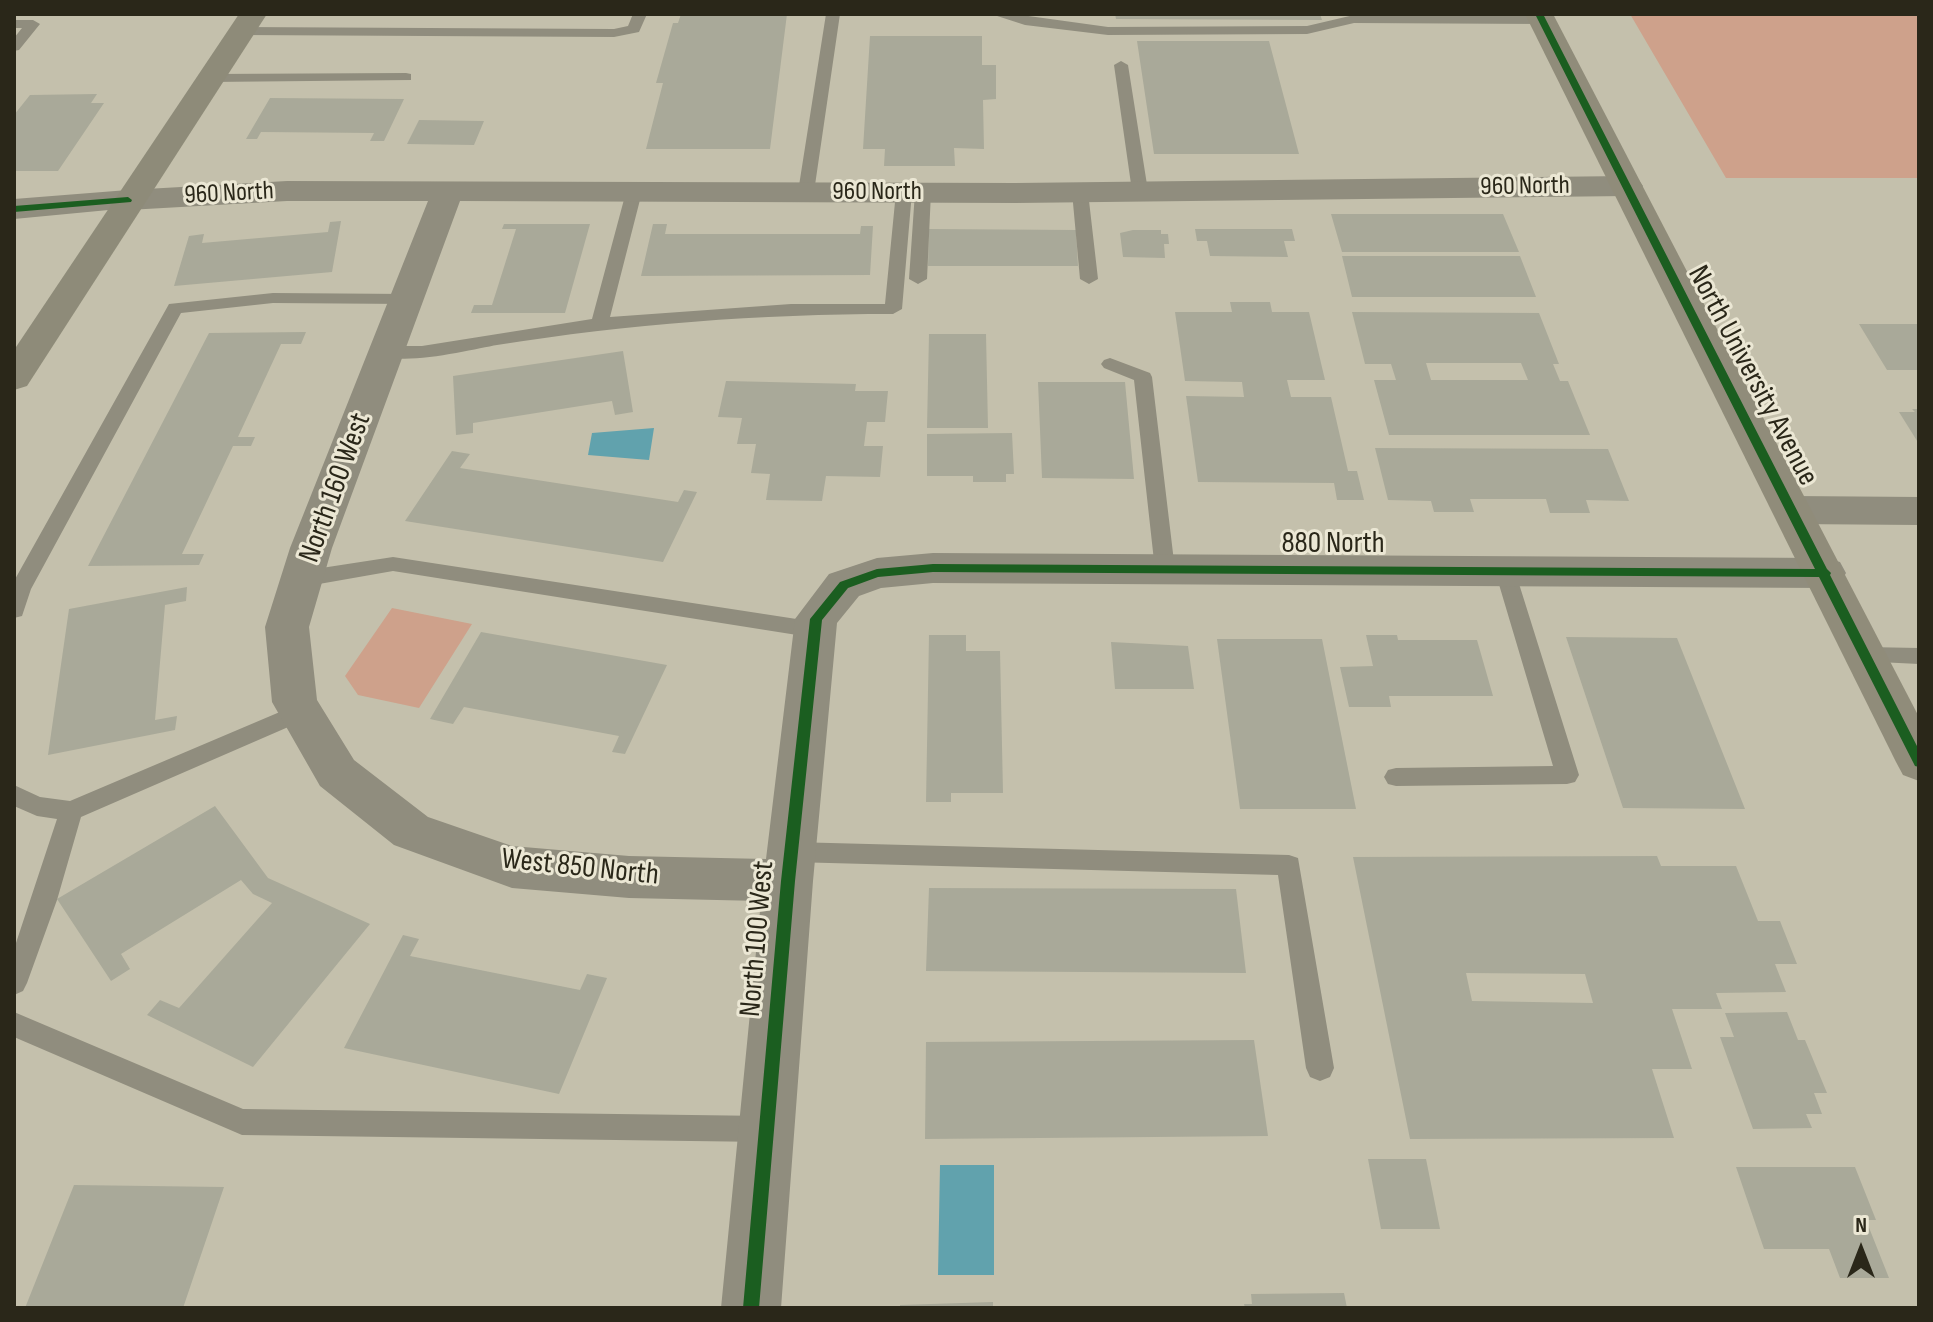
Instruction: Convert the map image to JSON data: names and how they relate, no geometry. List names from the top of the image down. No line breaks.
{"streets":{"highway":["North University Avenue"],"street":["960 North","North 160 West","880 North","West 850 North","North 100 West"]},"crossings":[["960 North","North University Avenue"],["960 North","North 160 West"],["North University Avenue","880 North"],["North 160 West","West 850 North"],["880 North","North 100 West"],["West 850 North","North 100 West"]],"north":"top"}
